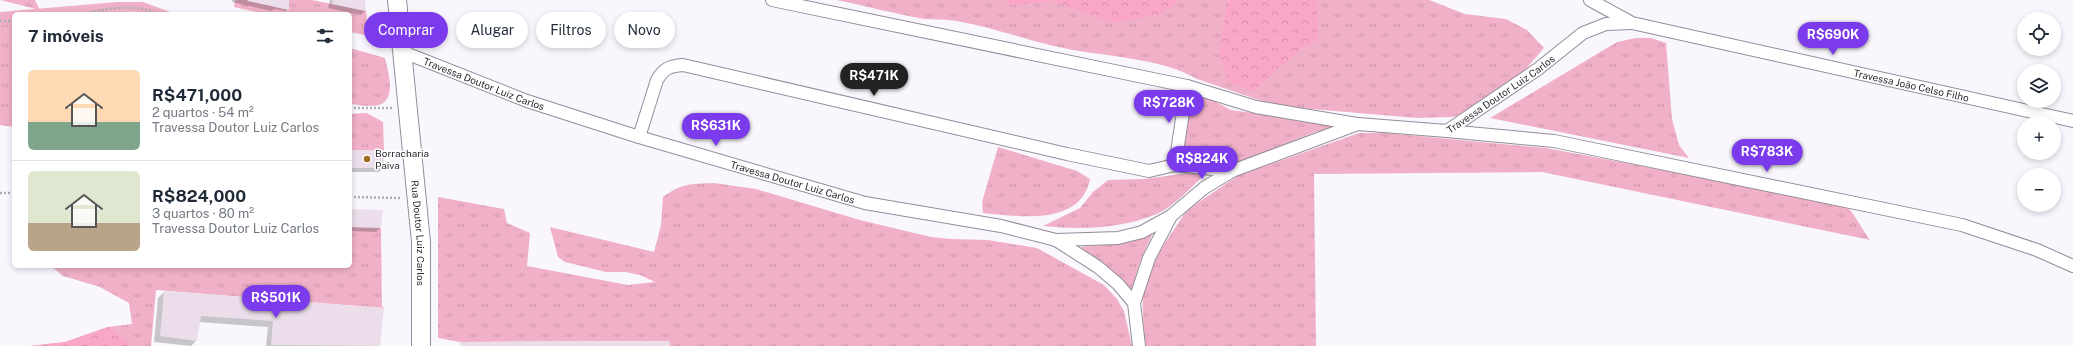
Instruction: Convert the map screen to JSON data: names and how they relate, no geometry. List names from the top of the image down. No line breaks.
{"streets":{"main road":["Rua Doutor Luiz Carlos"],"street":["Travessa Doutor Luiz Carlos","Travessa João Celso Filho"]},"crossings":[["Travessa Doutor Luiz Carlos","Travessa João Celso Filho"],["Travessa Doutor Luiz Carlos","Rua Doutor Luiz Carlos"]],"places":["Borracharia Paiva"],"page":{"map_buttons":["+","−"],"chip":["Comprar","Alugar","Filtros","Novo"],"heading":"7 imóveis","price":["R$690K","R$471K","R$728K","R$631K","R$783K","R$824K","R$501K"],"list":[{"name":"R$471,000","note":"2 quartos · 54 m² · Travessa Doutor Luiz Carlos"},{"name":"R$824,000","note":"3 quartos · 80 m² · Travessa Doutor Luiz Carlos"}]}}
